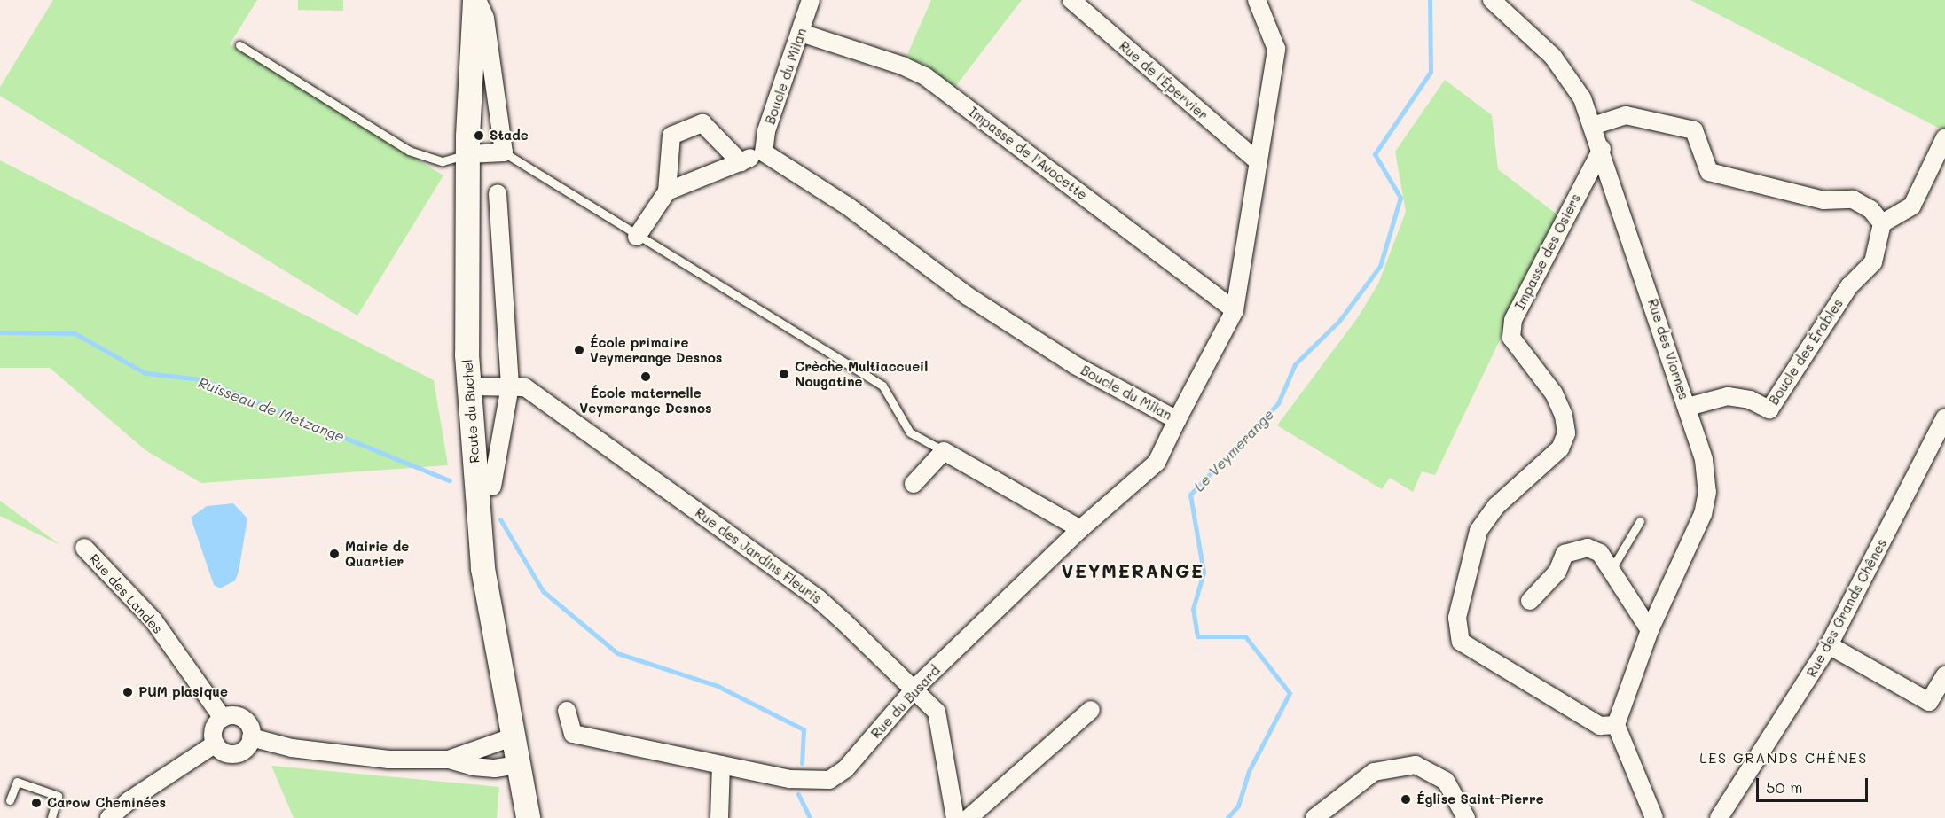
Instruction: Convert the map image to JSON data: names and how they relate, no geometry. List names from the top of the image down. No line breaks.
{"streets":{"main road":["Route du Buchel"],"street":["Boucle du Milan","Rue de l'Épervier","Impasse de l'Avocette","Impasse des Osiers","Rue des Viornes","Boucle des Érables","Rue des Jardins Fleuris","Rue des Landes","Rue des Grands Chênes","Rue du Busard"]},"crossings":[["Boucle du Milan","Rue de l'Épervier"],["Boucle du Milan","Impasse de l'Avocette"],["Boucle du Milan","Rue du Busard"],["Impasse des Osiers","Rue des Viornes"],["Rue des Viornes","Boucle des Érables"],["Route du Buchel","Rue des Jardins Fleuris"],["Rue des Jardins Fleuris","Rue du Busard"]],"districts":["VEYMERANGE","LES GRANDS CHÊNES"],"water":["Ruisseau de Metzange","Le Veymerange"],"places":["Stade","École primaire Veymerange Desnos","Crèche Multiaccueil Nougatine","École maternelle Veymerange Desnos","Mairie de Quartier","PUM plasique","Église Saint-Pierre","Carow Cheminées"],"scale_bar":"50 m"}
